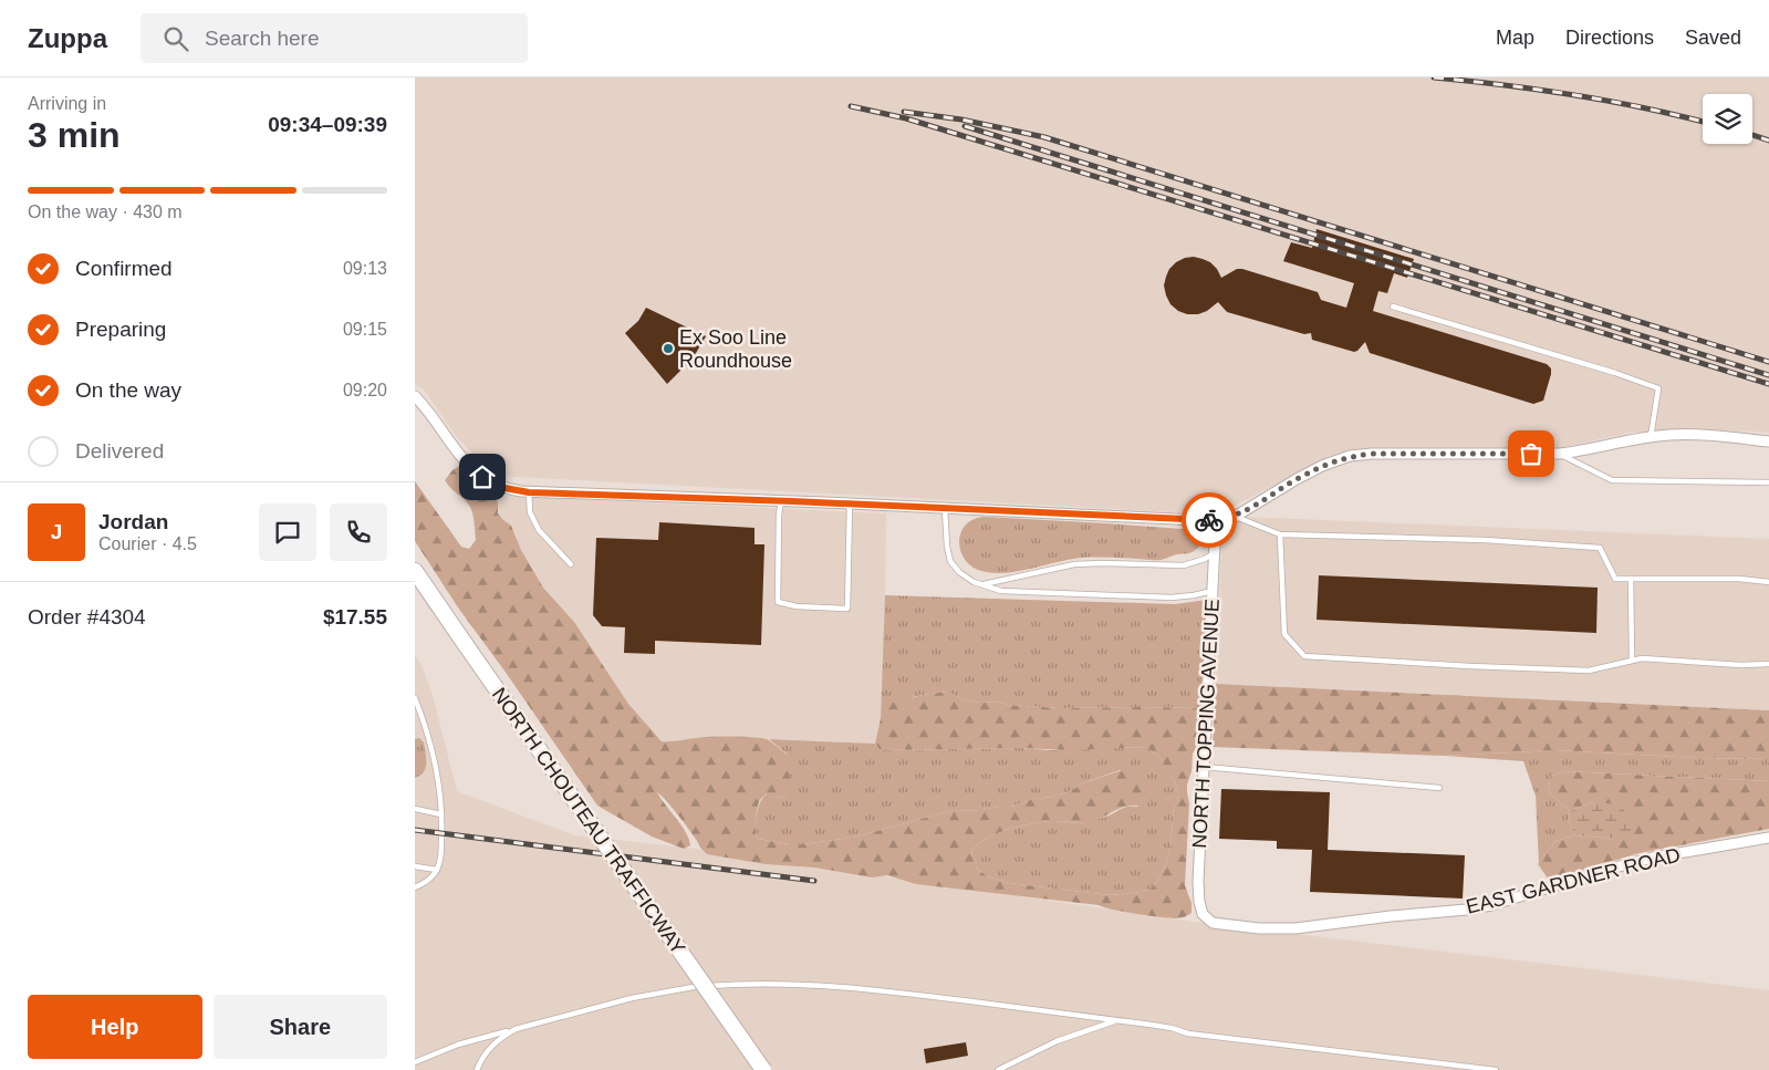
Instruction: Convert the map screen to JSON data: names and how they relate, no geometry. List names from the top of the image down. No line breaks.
{"streets":{"main road":["NORTH CHOUTEAU TRAFFICWAY"],"street":["NORTH TOPPING AVENUE","EAST GARDNER ROAD"]},"crossings":[["NORTH TOPPING AVENUE","EAST GARDNER ROAD"]],"places":["Ex Soo Line Roundhouse"],"page":{"header":"Zuppa","search":"Search here","nav":["Map","Directions","Saved"],"heading":["3 min","Arriving in","09:34–09:39"],"panel":["Jordan","Courier · 4.5","Order #4304","$17.55"],"bar":"On the way · 430 m","list":[["Confirmed","09:13"],["Preparing","09:15"],["On the way","09:20"],"Delivered"],"round":"J","buttons":["Help","Share"]}}
